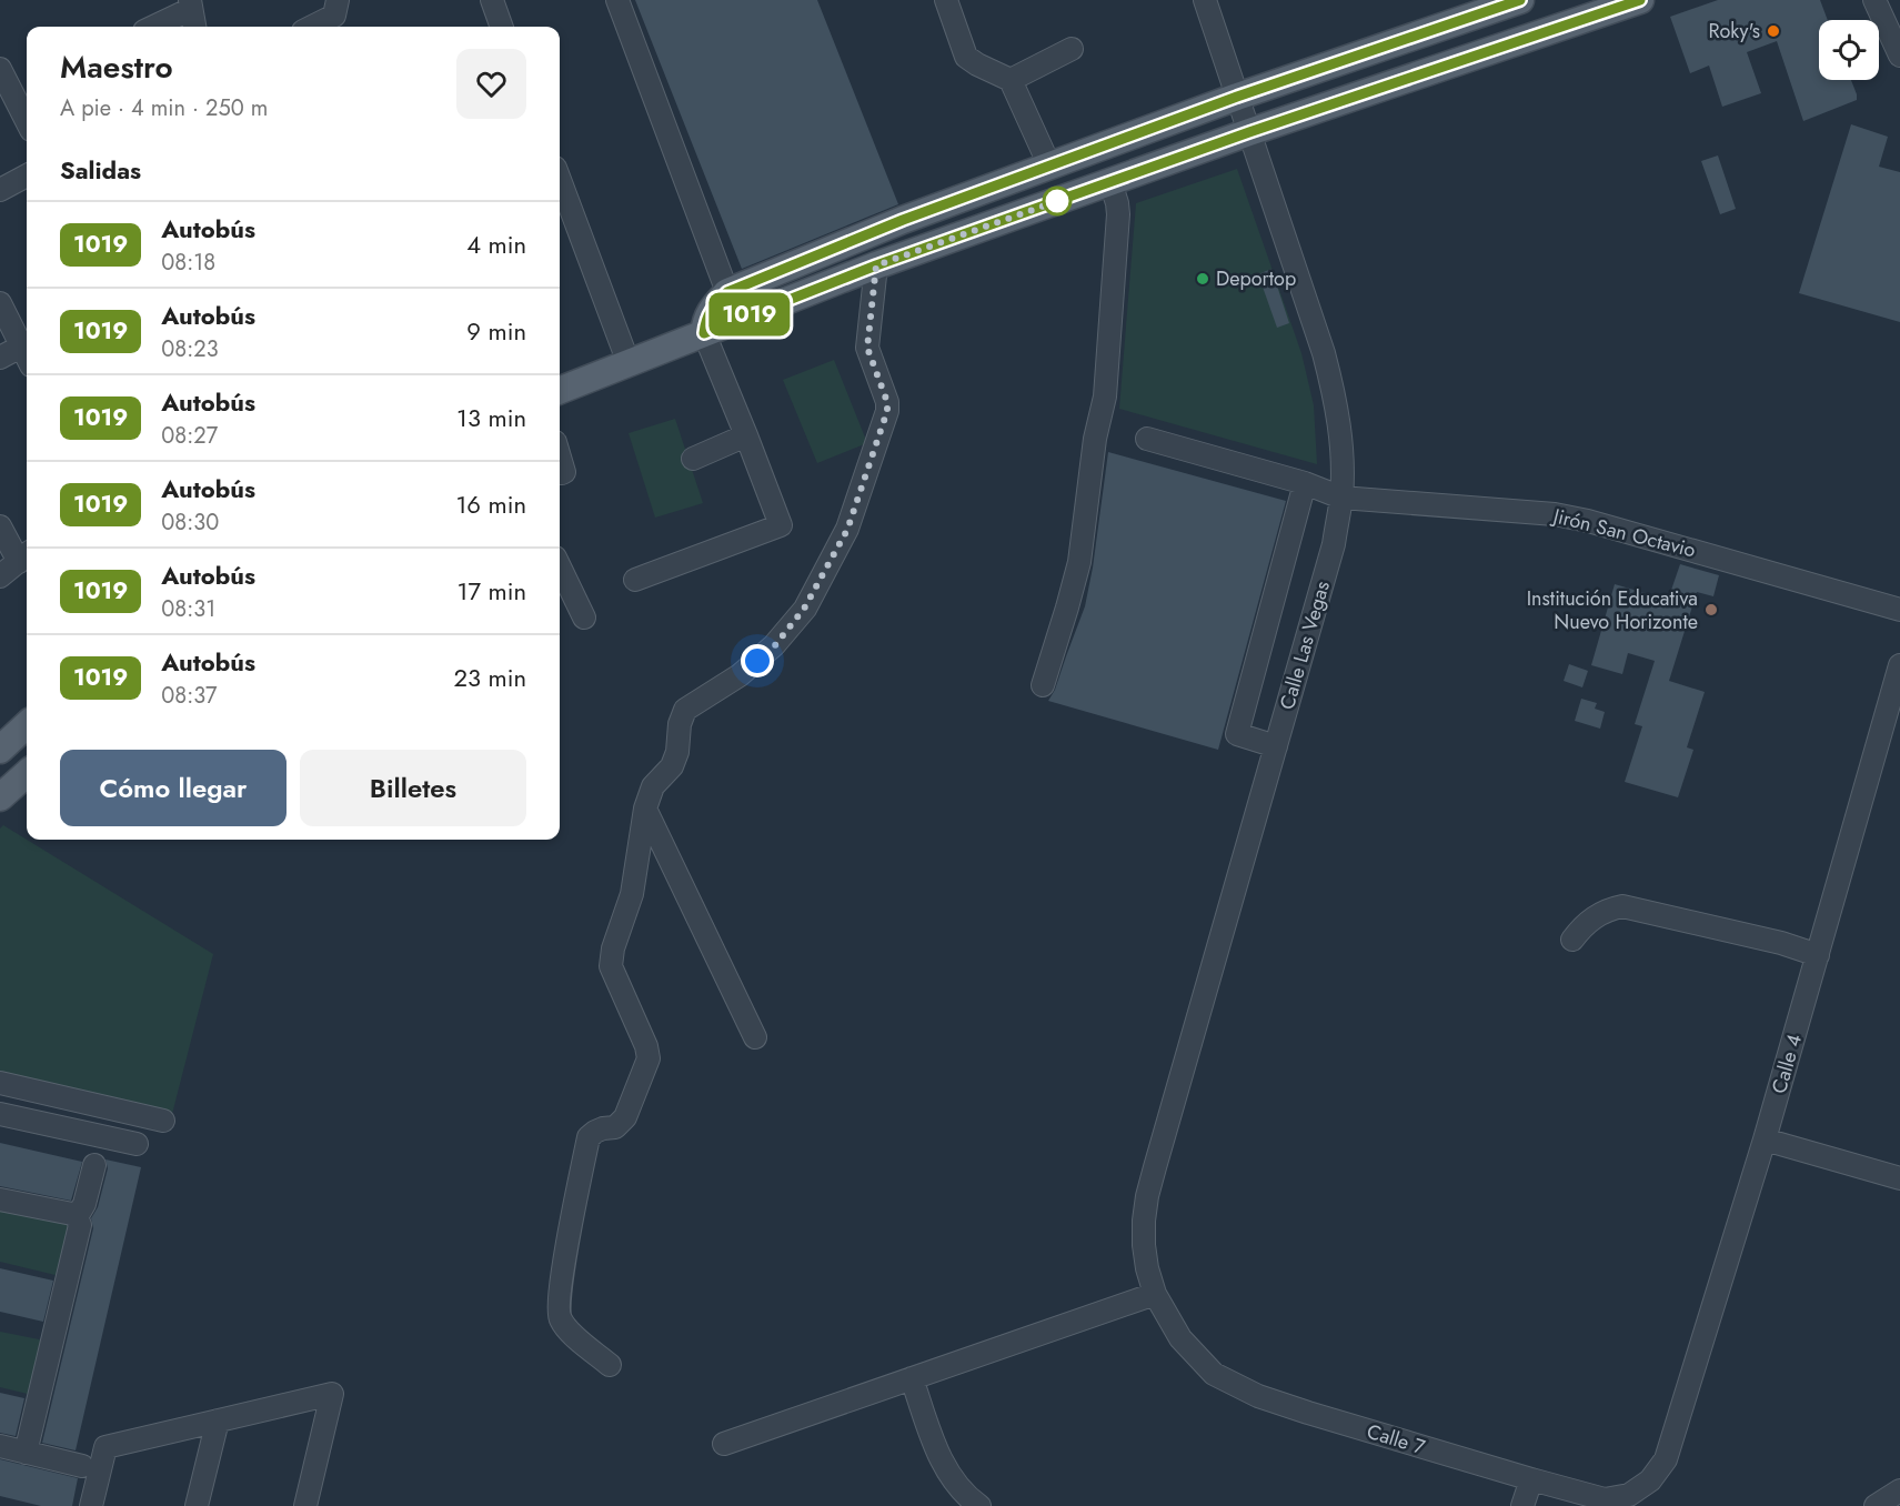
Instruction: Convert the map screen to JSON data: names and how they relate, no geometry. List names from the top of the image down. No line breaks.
{"streets":{"street":["Jirón San Octavio","Calle Las Vegas","Calle 4","Calle 7"]},"crossings":[["Jirón San Octavio","Calle Las Vegas"],["Calle Las Vegas","Calle 7"],["Calle 4","Calle 7"]],"places":["Roky's","Deportop","Institución Educativa Nuevo Horizonte"],"lines":["bus line 1019"],"page":{"on_map":"1019","heading":[["Maestro","A pie · 4 min · 250 m"],"Salidas"],"list":[{"mark":"1019","name":"Autobús","note":"08:18","value":"4 min"},{"mark":"1019","name":"Autobús","note":"08:23","value":"9 min"},{"mark":"1019","name":"Autobús","note":"08:27","value":"13 min"},{"mark":"1019","name":"Autobús","note":"08:30","value":"16 min"},{"mark":"1019","name":"Autobús","note":"08:31","value":"17 min"},{"mark":"1019","name":"Autobús","note":"08:37","value":"23 min"}],"buttons":["Cómo llegar","Billetes"]}}
